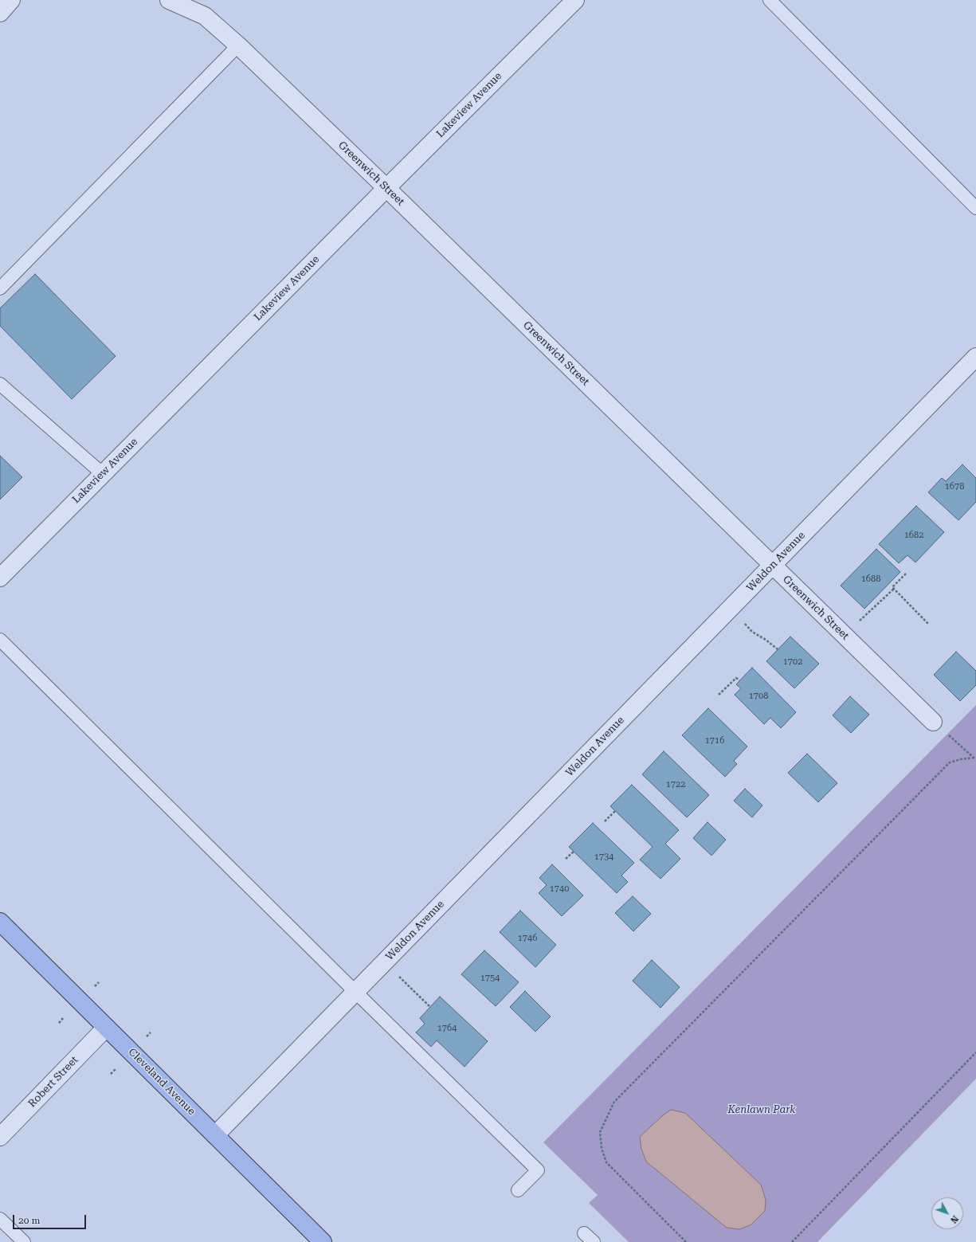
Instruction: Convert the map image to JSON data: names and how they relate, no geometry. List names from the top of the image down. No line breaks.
{"streets":{"main road":["Cleveland Avenue"],"street":["Lakeview Avenue","Greenwich Street","Weldon Avenue","Robert Street"]},"crossings":[["Lakeview Avenue","Greenwich Street"],["Greenwich Street","Weldon Avenue"],["Weldon Avenue","Cleveland Avenue"],["Robert Street","Cleveland Avenue"]],"parks":["Kenlawn Park"],"house_numbers":["1678","1682","1688","1702","1708","1716","1722","1734","1740","1746","1754","1764"],"scale_bar":"20 m","north":"bottom right"}
